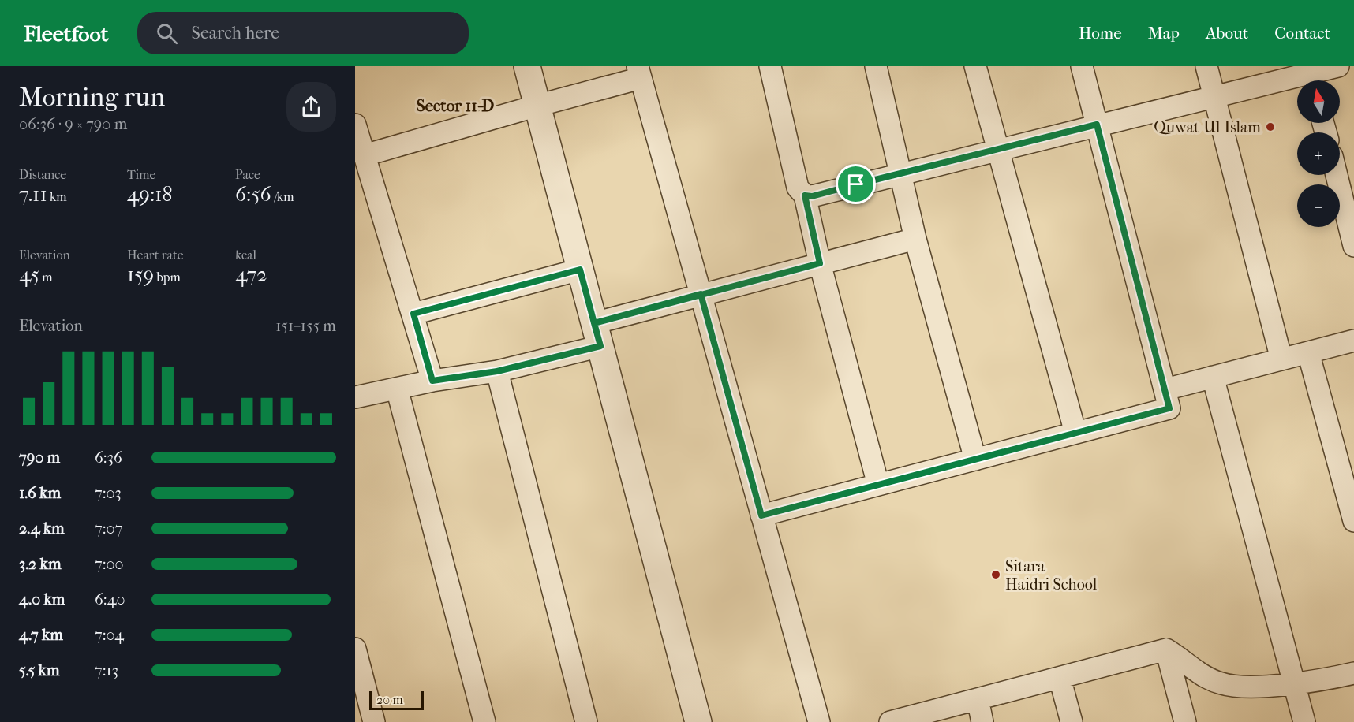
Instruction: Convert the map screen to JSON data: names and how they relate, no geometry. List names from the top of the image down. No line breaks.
{"districts":["Sector 11-D"],"places":["Quwat-Ul-Islam","Sitara Haidri School"],"scale_bar":"20 m","north":"top","page":{"header":"Fleetfoot","search":"Search here","nav":["Home","Map","About","Contact"],"heading":["Morning run","06:36 · 9 × 790 m"],"map_buttons":["+","−"],"stats":[["Distance","7.11 km"],["Time","49:18"],["Pace","6:56 /km"],["Elevation","45 m"],["Heart rate","159 bpm"],["kcal","472"]],"chart":["Elevation","151–155 m"],"list":[{"name":"790 m","note":"6:36"},{"name":"1.6 km","note":"7:03"},{"name":"2.4 km","note":"7:07"},{"name":"3.2 km","note":"7:00"},{"name":"4.0 km","note":"6:40"},{"name":"4.7 km","note":"7:04"},{"name":"5.5 km","note":"7:13"}],"scale":"20 m"}}
